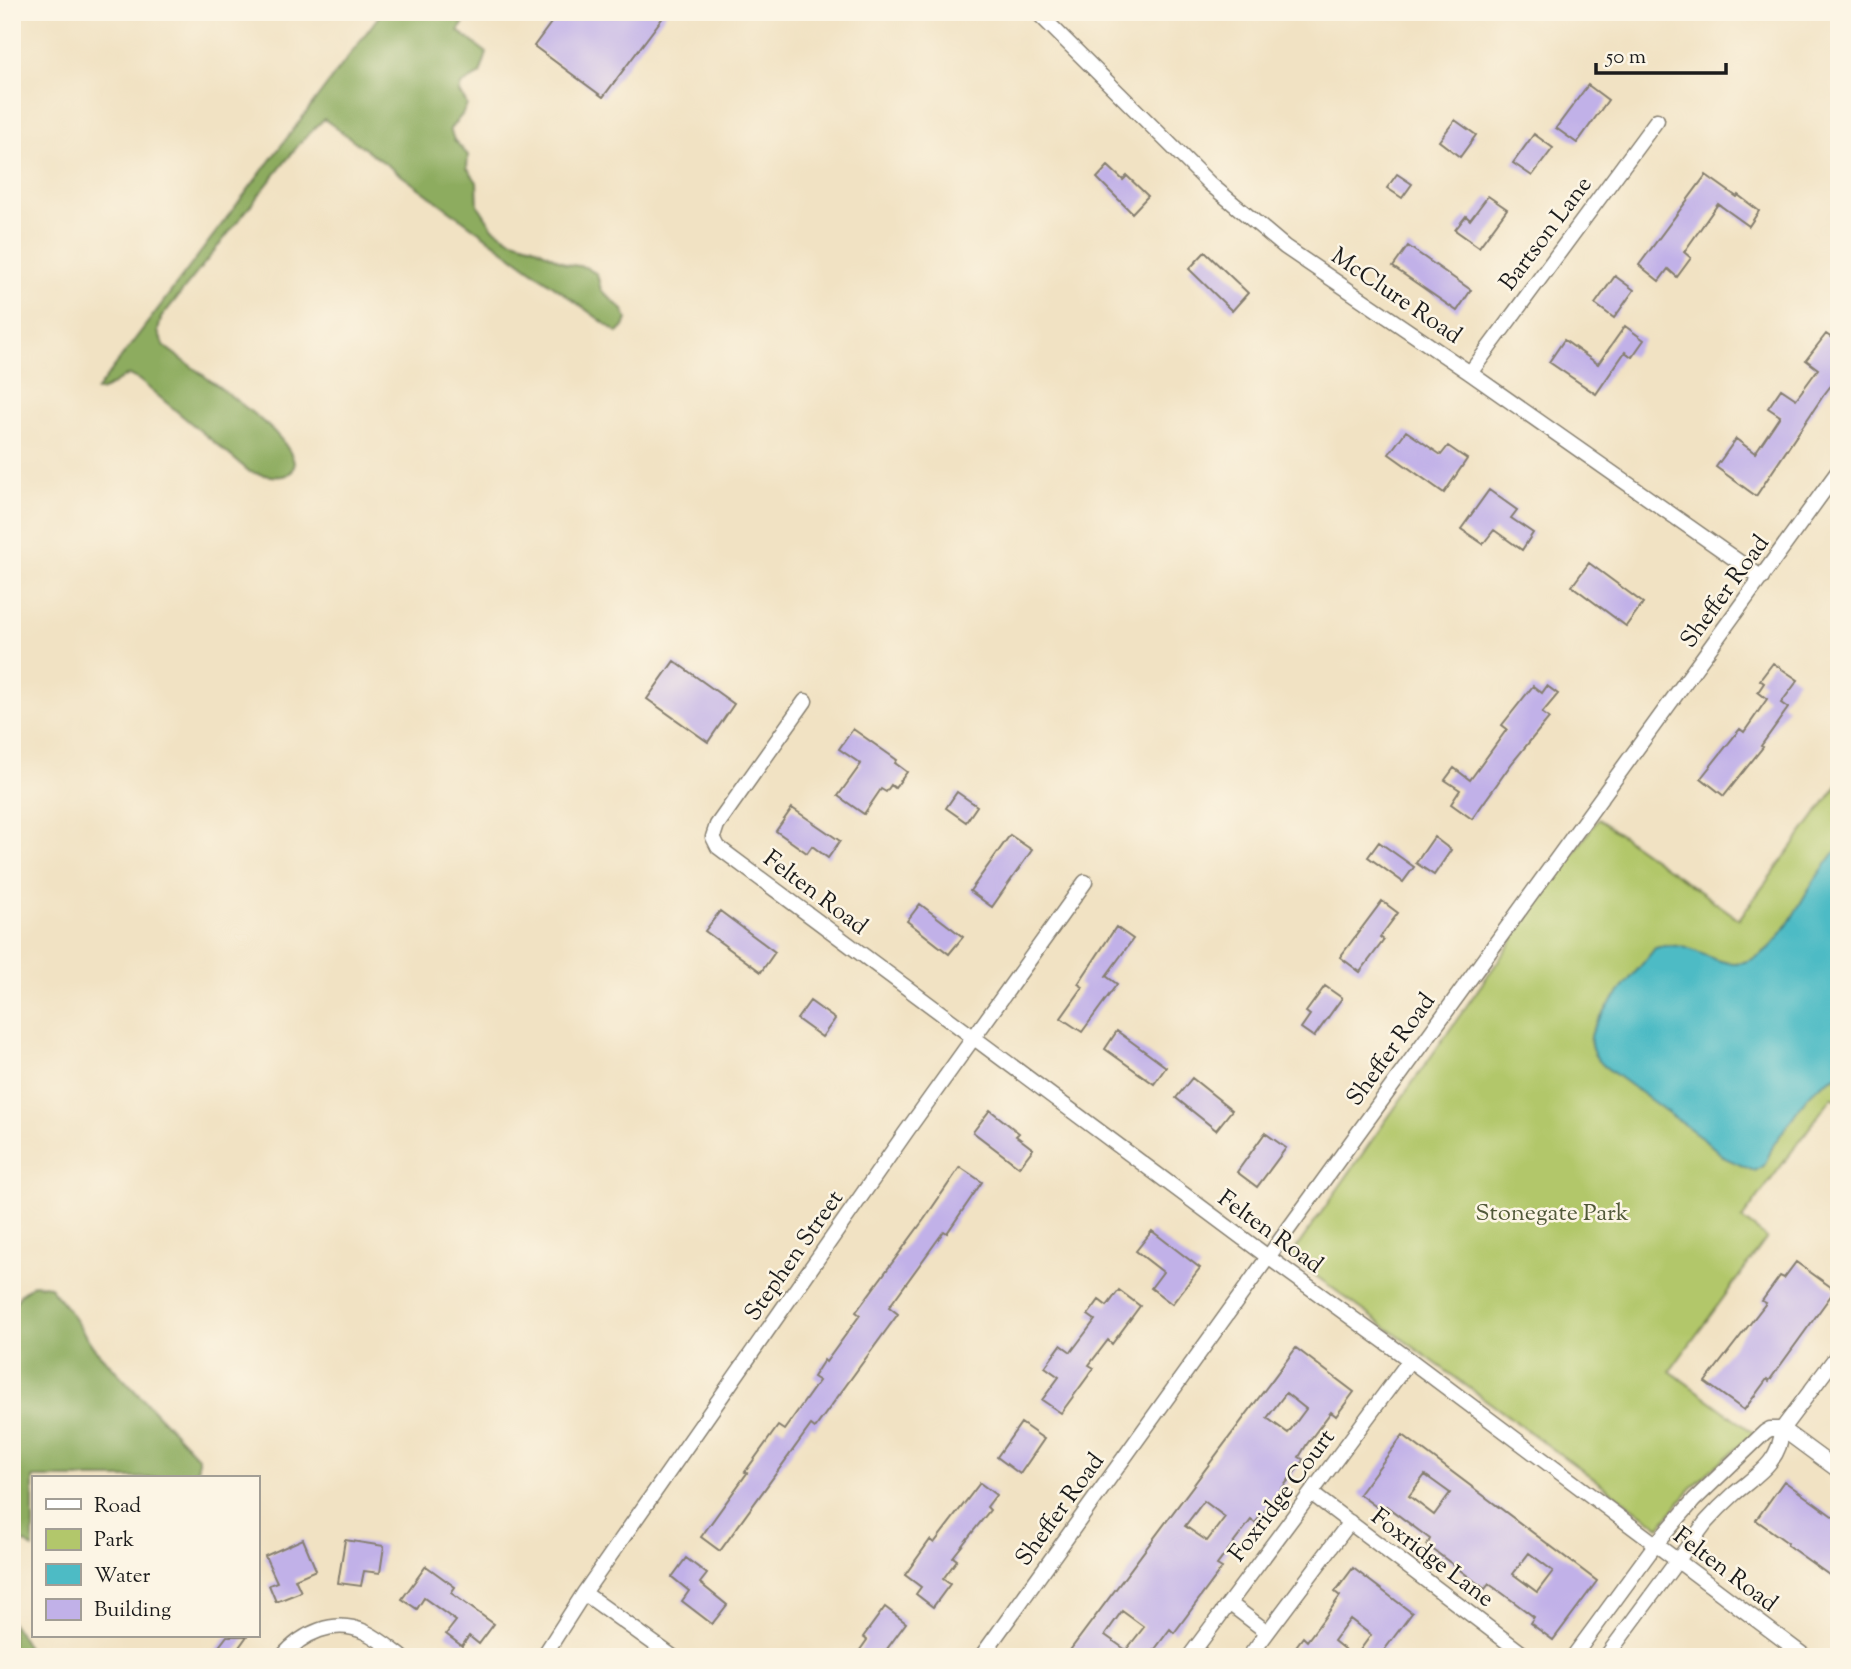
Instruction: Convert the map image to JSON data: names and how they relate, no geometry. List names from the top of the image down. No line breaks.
{"streets":{"street":["Bartson Lane","McClure Road","Sheffer Road","Felten Road","Stephen Street","Foxridge Court","Foxridge Lane"]},"crossings":[["Bartson Lane","McClure Road"],["McClure Road","Sheffer Road"],["Sheffer Road","Felten Road"],["Felten Road","Stephen Street"],["Felten Road","Foxridge Court"],["Foxridge Court","Foxridge Lane"]],"parks":["Stonegate Park"],"legend":["Road","Park","Water","Building"],"scale_bar":"50 m"}
